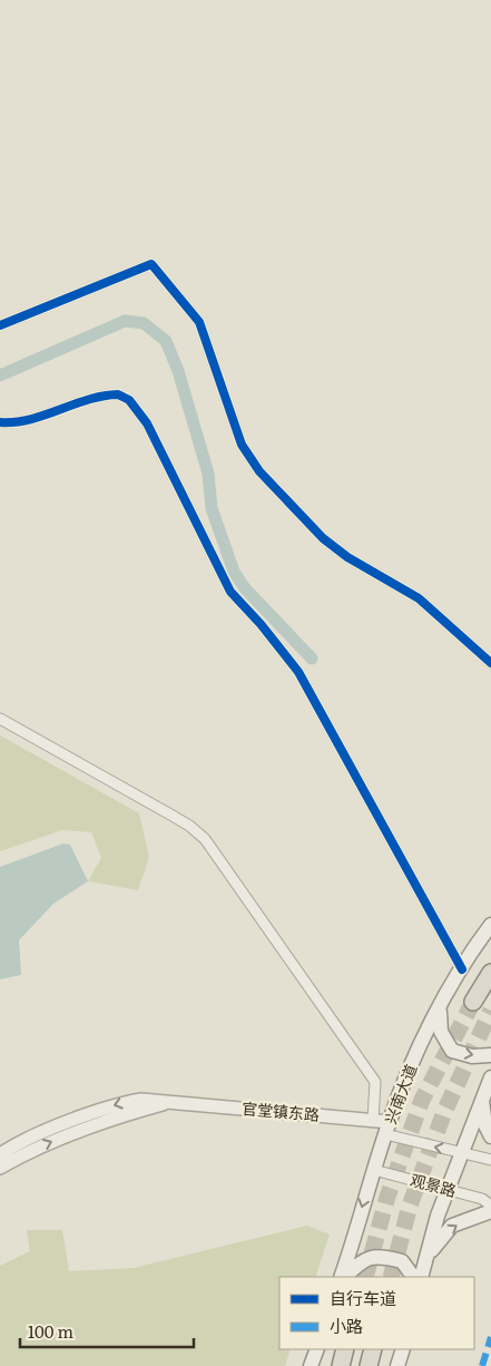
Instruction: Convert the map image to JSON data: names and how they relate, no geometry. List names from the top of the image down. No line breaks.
{"streets":{"main road":["兴南大道"],"street":["官堂镇东路","观景路"]},"crossings":[["兴南大道","官堂镇东路"],["兴南大道","观景路"]],"legend":["自行车道","小路"],"scale_bar":"100 m"}
